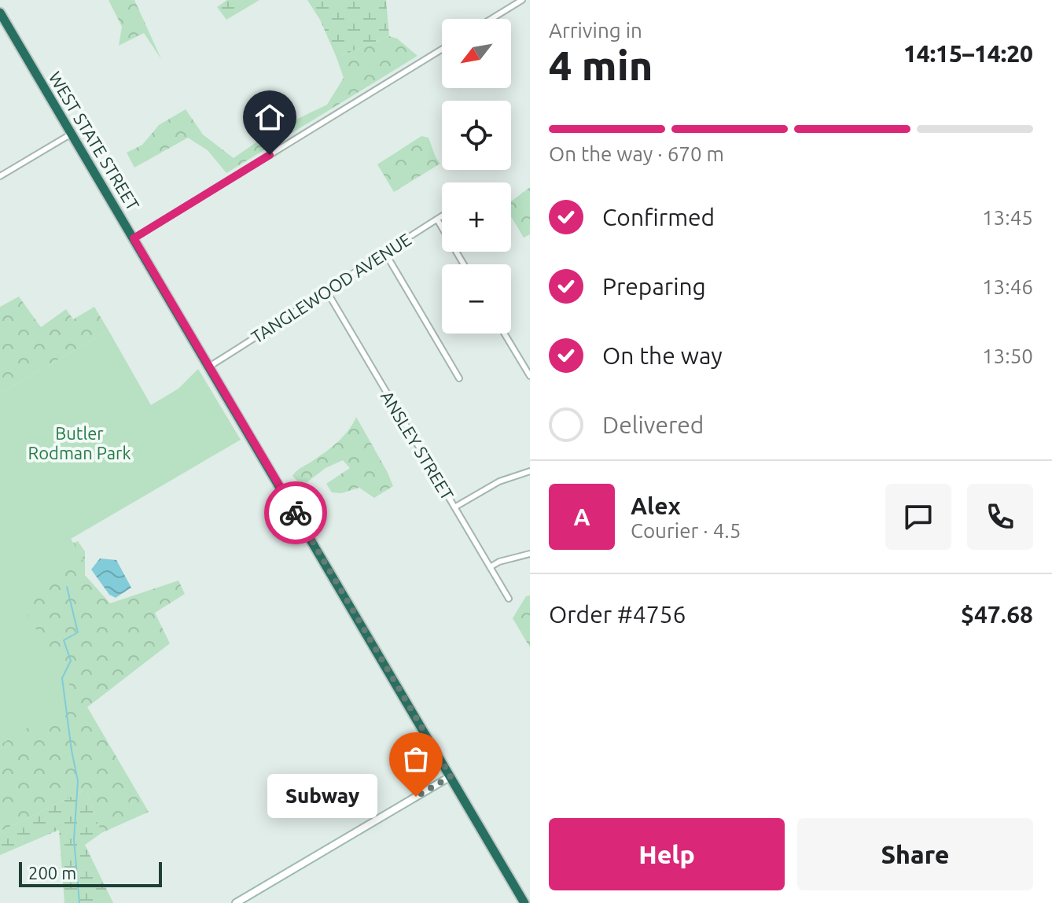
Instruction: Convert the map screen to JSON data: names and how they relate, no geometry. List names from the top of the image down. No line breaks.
{"streets":{"highway":["WEST STATE STREET"],"street":["TANGLEWOOD AVENUE","ANSLEY STREET"]},"crossings":[["WEST STATE STREET","TANGLEWOOD AVENUE"],["TANGLEWOOD AVENUE","ANSLEY STREET"]],"parks":["Butler Rodman Park"],"places":["Subway"],"scale_bar":"200 m","north":"bottom left","page":{"heading":["4 min","Arriving in","14:15–14:20"],"panel":["Alex","Courier · 4.5","Order #4756","$47.68"],"map_buttons":["+","−"],"bar":"On the way · 670 m","list":[["Confirmed","13:45"],["Preparing","13:46"],["On the way","13:50"],"Delivered"],"round":"A","bubble":"Subway","buttons":["Help","Share"],"scale":"200 m"}}
